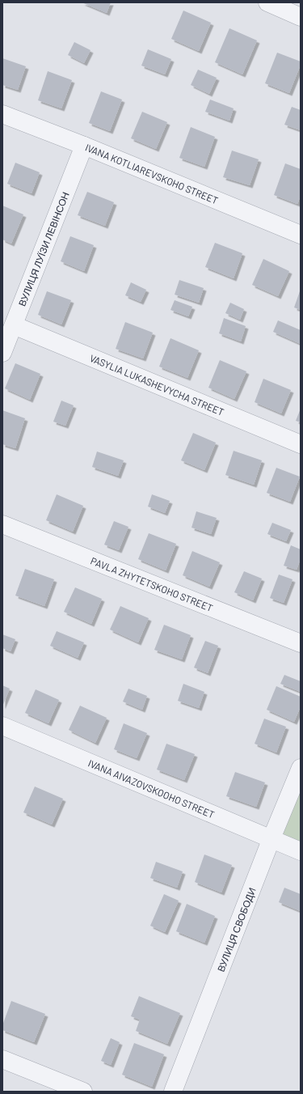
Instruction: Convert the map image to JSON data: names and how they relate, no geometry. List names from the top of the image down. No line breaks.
{"streets":{"street":["IVANA KOTLIAREVSKOHO STREET","ВУЛИЦЯ ЛУЇЗИ ЛЕВІНСОН","VASYLIA LUKASHEVYCHA STREET","PAVLA ZHYTETSKOHO STREET","IVANA AIVAZOVSKOOHO STREET","ВУЛИЦЯ СВОБОДИ"]},"crossings":[["IVANA KOTLIAREVSKOHO STREET","ВУЛИЦЯ ЛУЇЗИ ЛЕВІНСОН"],["ВУЛИЦЯ ЛУЇЗИ ЛЕВІНСОН","VASYLIA LUKASHEVYCHA STREET"],["IVANA AIVAZOVSKOOHO STREET","ВУЛИЦЯ СВОБОДИ"]]}
